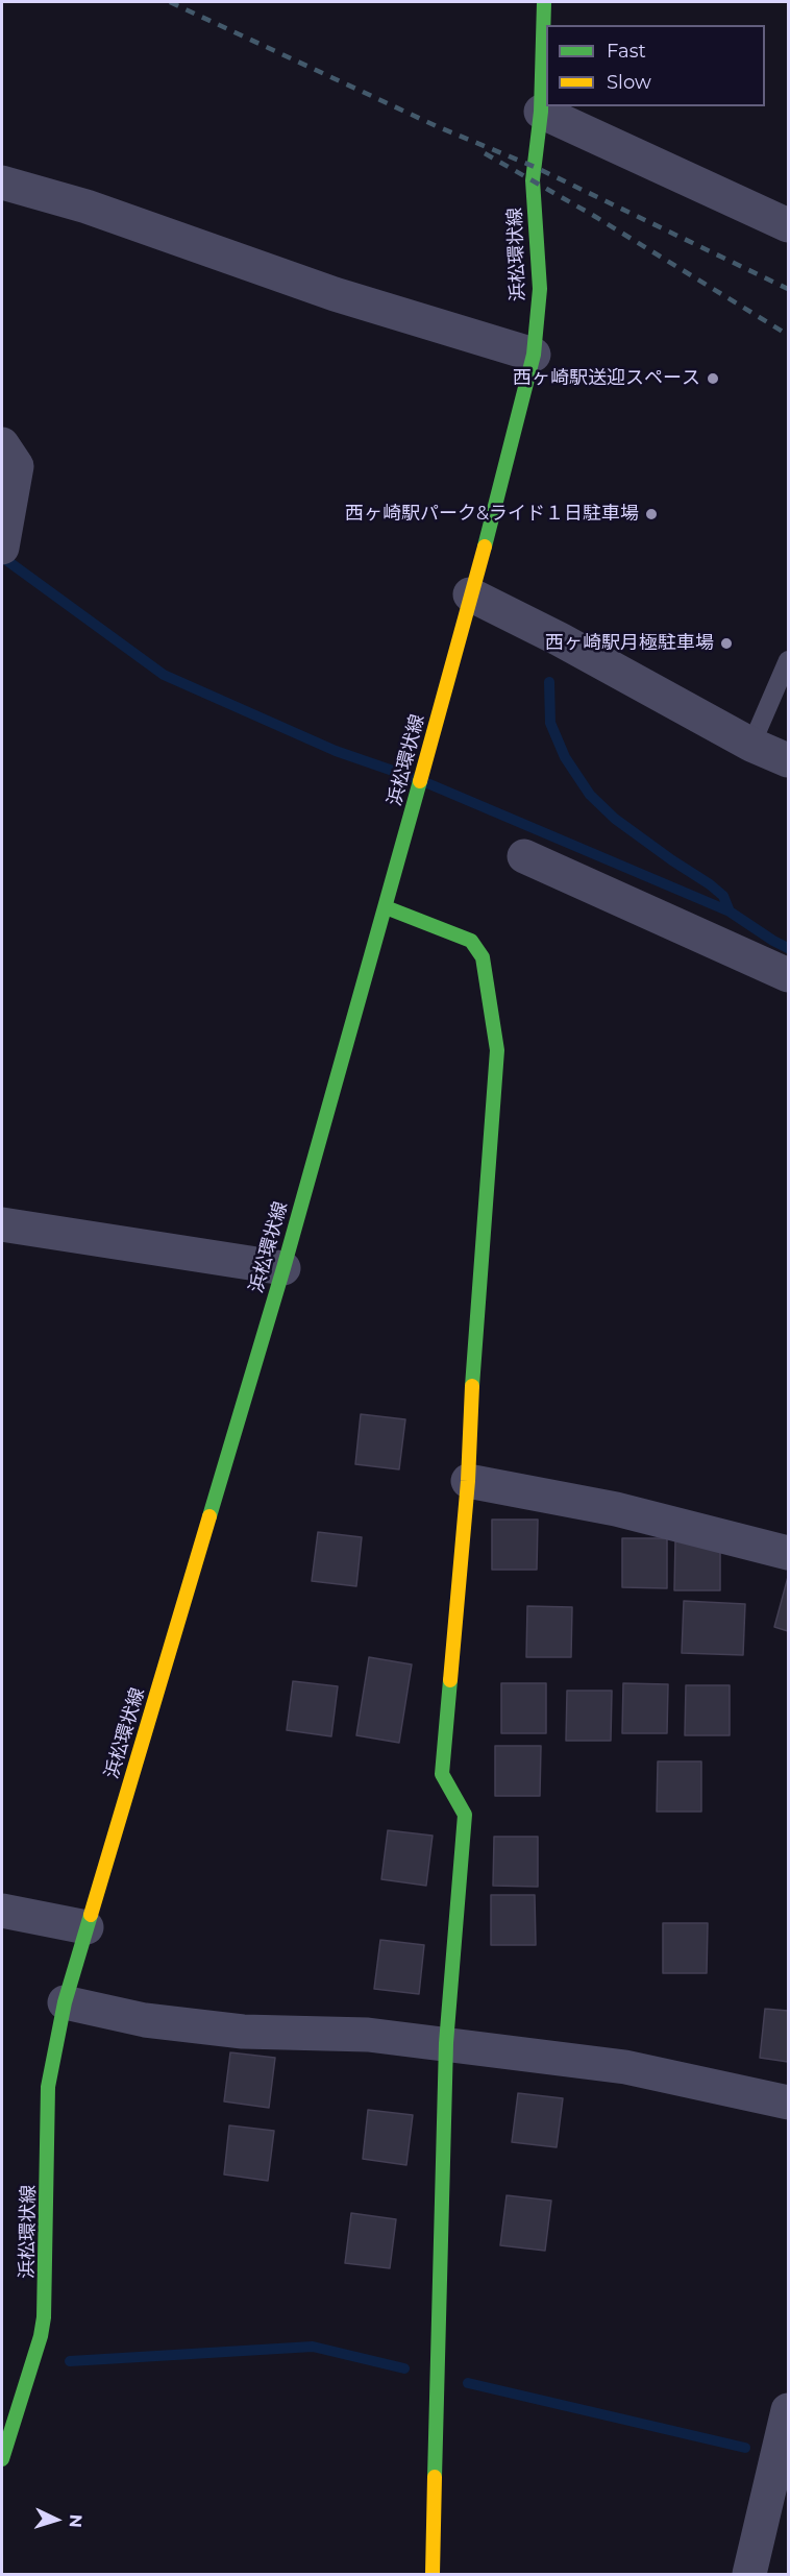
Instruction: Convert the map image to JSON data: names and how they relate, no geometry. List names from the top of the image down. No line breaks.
{"streets":{"main road":["浜松環状線"]},"places":["西ヶ崎駅送迎スペース","西ヶ崎駅パーク&ライド１日駐車場","西ヶ崎駅月極駐車場"],"legend":["Fast","Slow"],"north":"right"}
